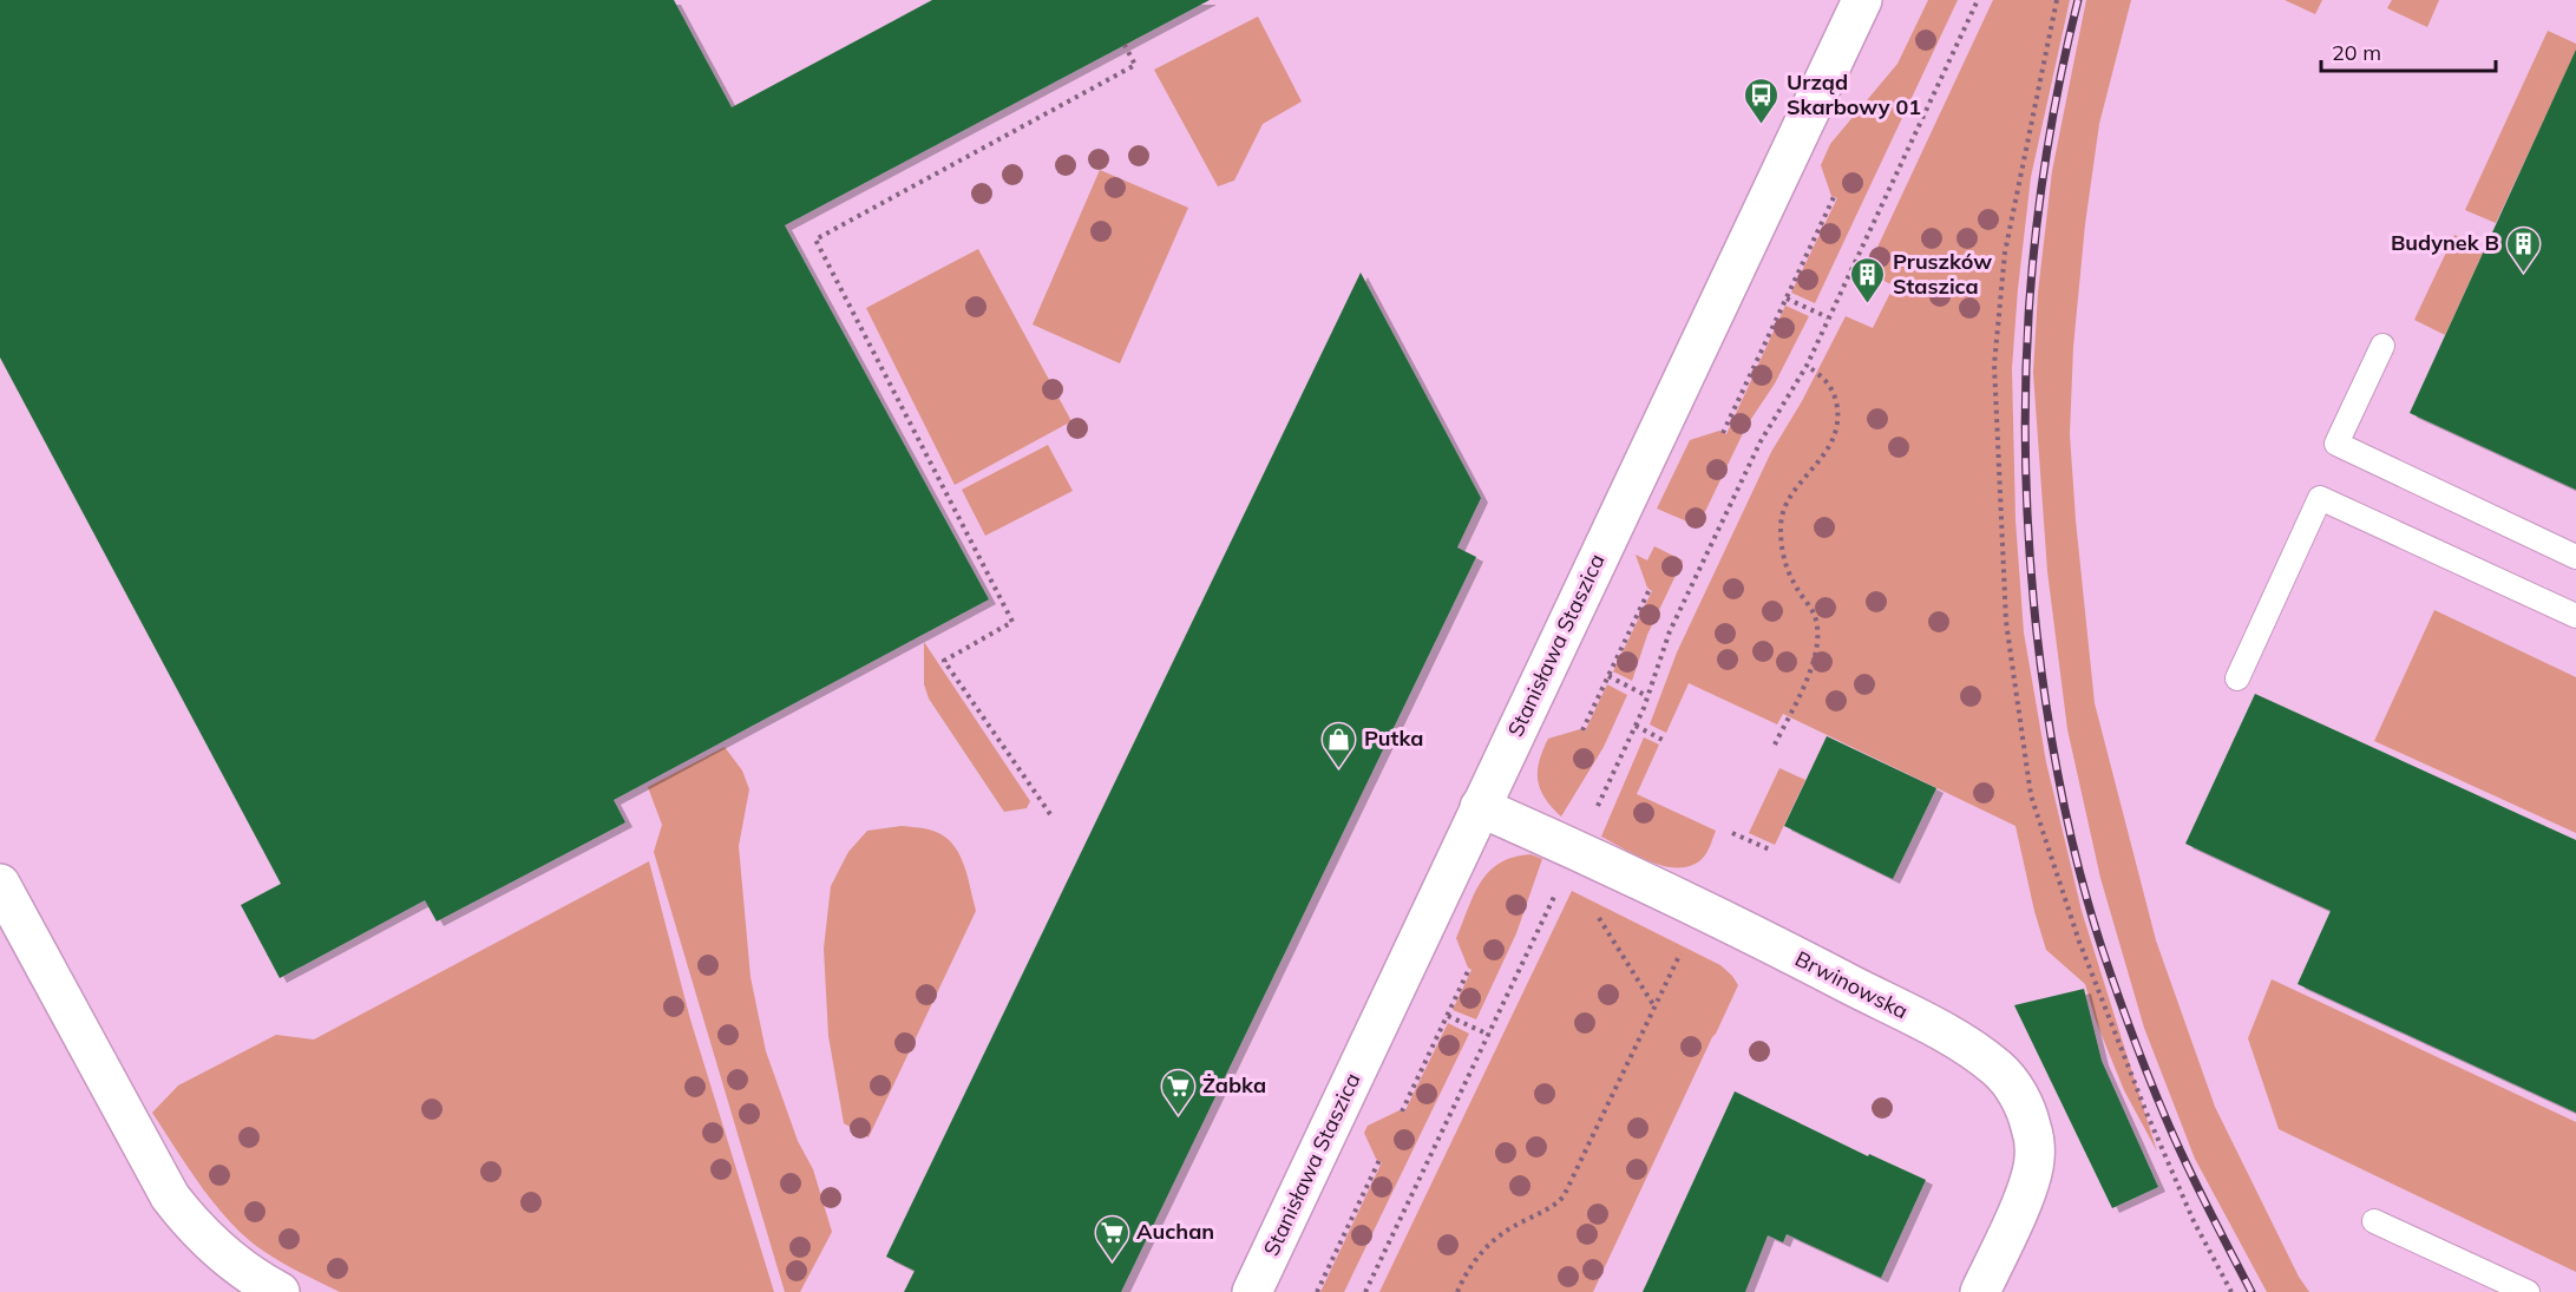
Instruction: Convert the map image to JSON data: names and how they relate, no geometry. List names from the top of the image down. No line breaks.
{"streets":{"street":["Stanisława Staszica","Brwinowska"]},"crossings":[["Stanisława Staszica","Brwinowska"]],"places":{"bus stop":["Urząd Skarbowy 01"],"building":["Budynek B","Pruszków Staszica"],"shop":["Putka"],"supermarket":["Żabka","Auchan"]},"scale_bar":"20 m"}
